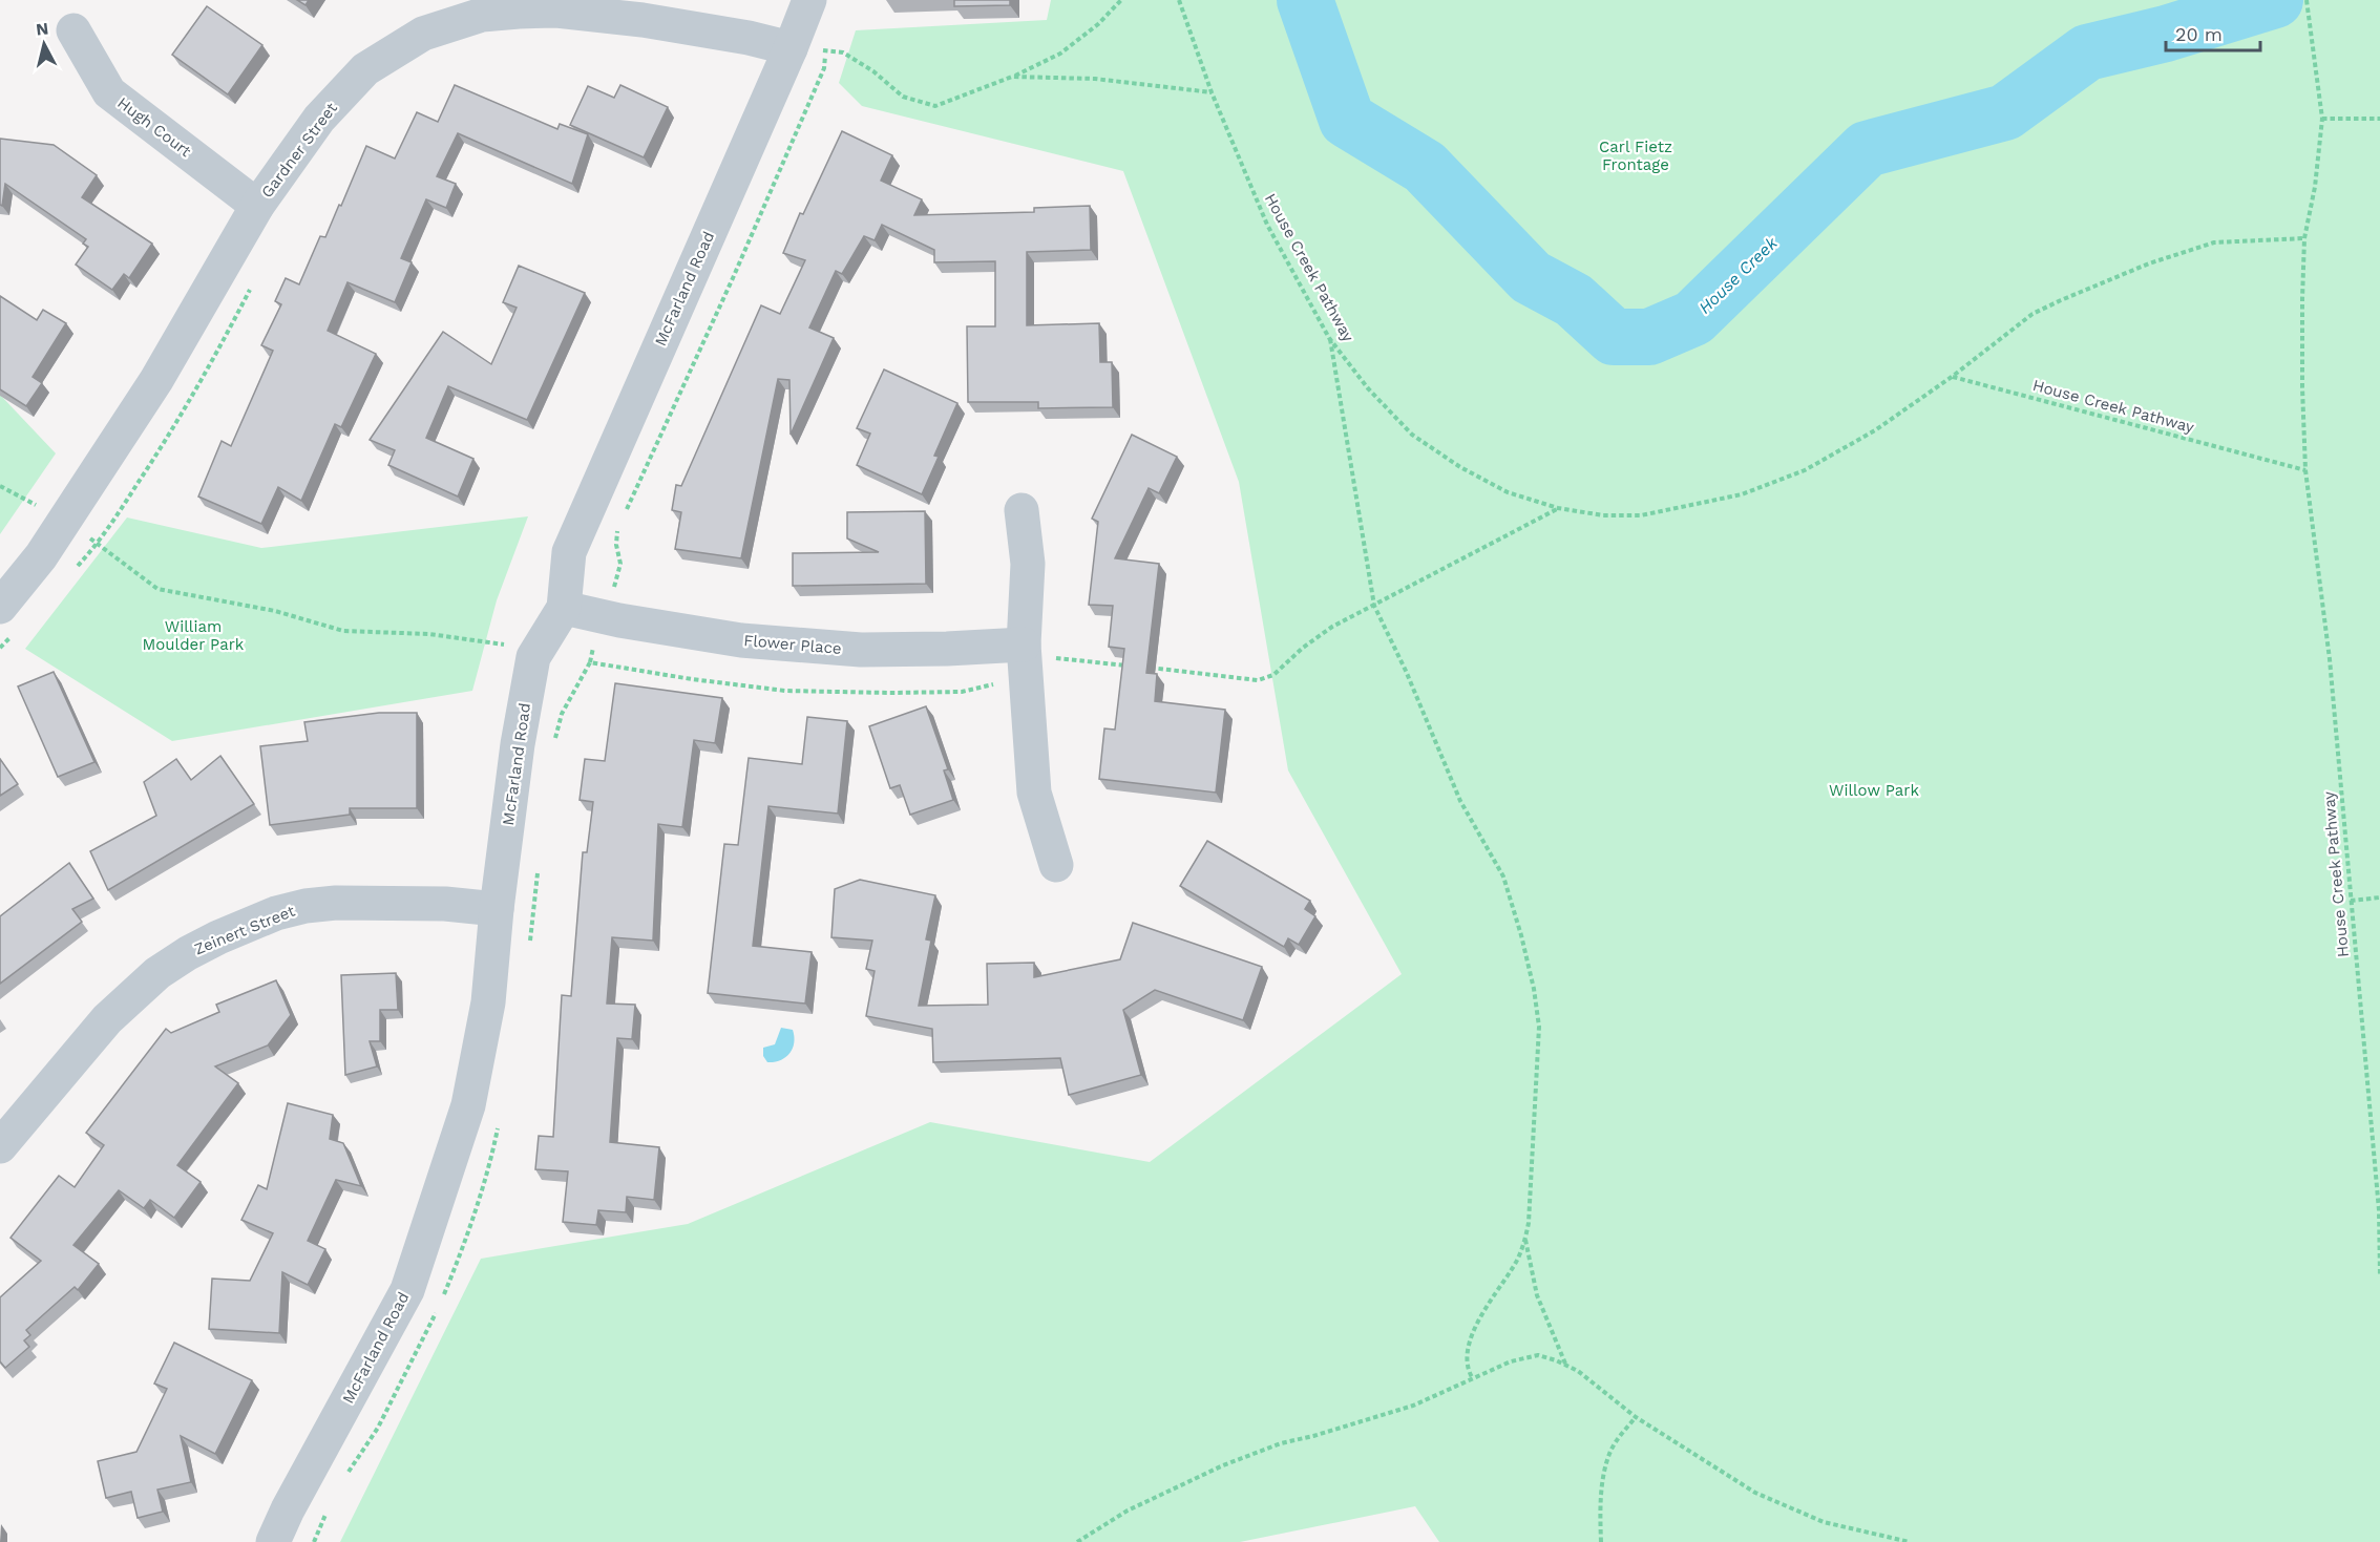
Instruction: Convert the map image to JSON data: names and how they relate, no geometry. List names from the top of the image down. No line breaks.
{"streets":{"street":["Hugh Court","Gardner Street","McFarland Road","Flower Place","Zeinert Street"],"path":["House Creek Pathway"]},"crossings":[["Hugh Court","Gardner Street"],["Gardner Street","McFarland Road"],["McFarland Road","Flower Place"],["McFarland Road","Zeinert Street"]],"water":["House Creek"],"parks":["Carl Fietz Frontage","William Moulder Park","Willow Park"],"scale_bar":"20 m","north":"top"}
